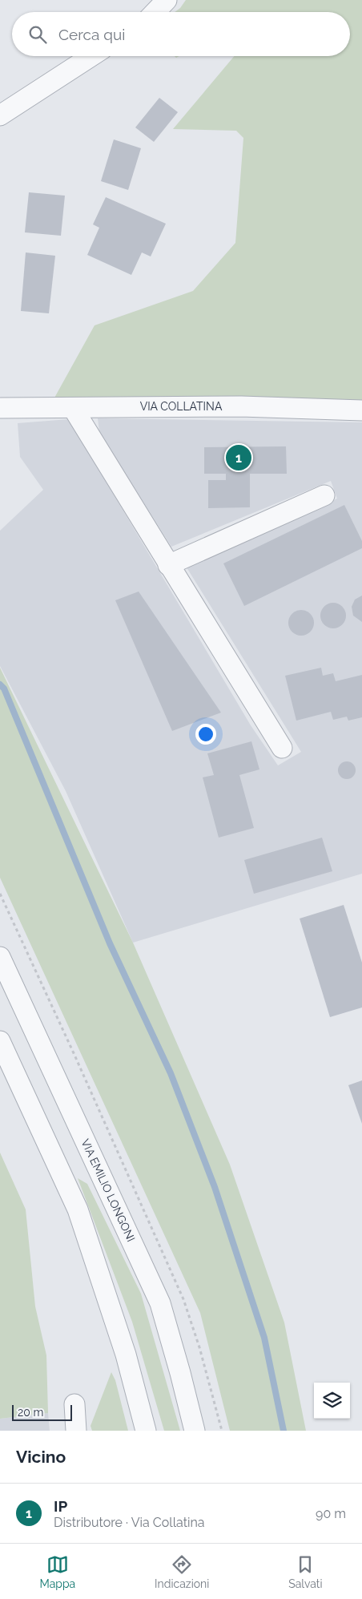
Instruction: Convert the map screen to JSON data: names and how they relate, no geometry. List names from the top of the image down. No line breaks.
{"streets":{"street":["VIA COLLATINA","VIA EMILIO LONGONI"]},"scale_bar":"20 m","page":{"search":"Cerca qui","pins":"1","scale":"20 m","heading":"Vicino","list":[{"mark":"1","name":"IP","note":"Distributore · Via Collatina","value":"90 m"}],"nav":["Mappa","Indicazioni","Salvati"]}}
